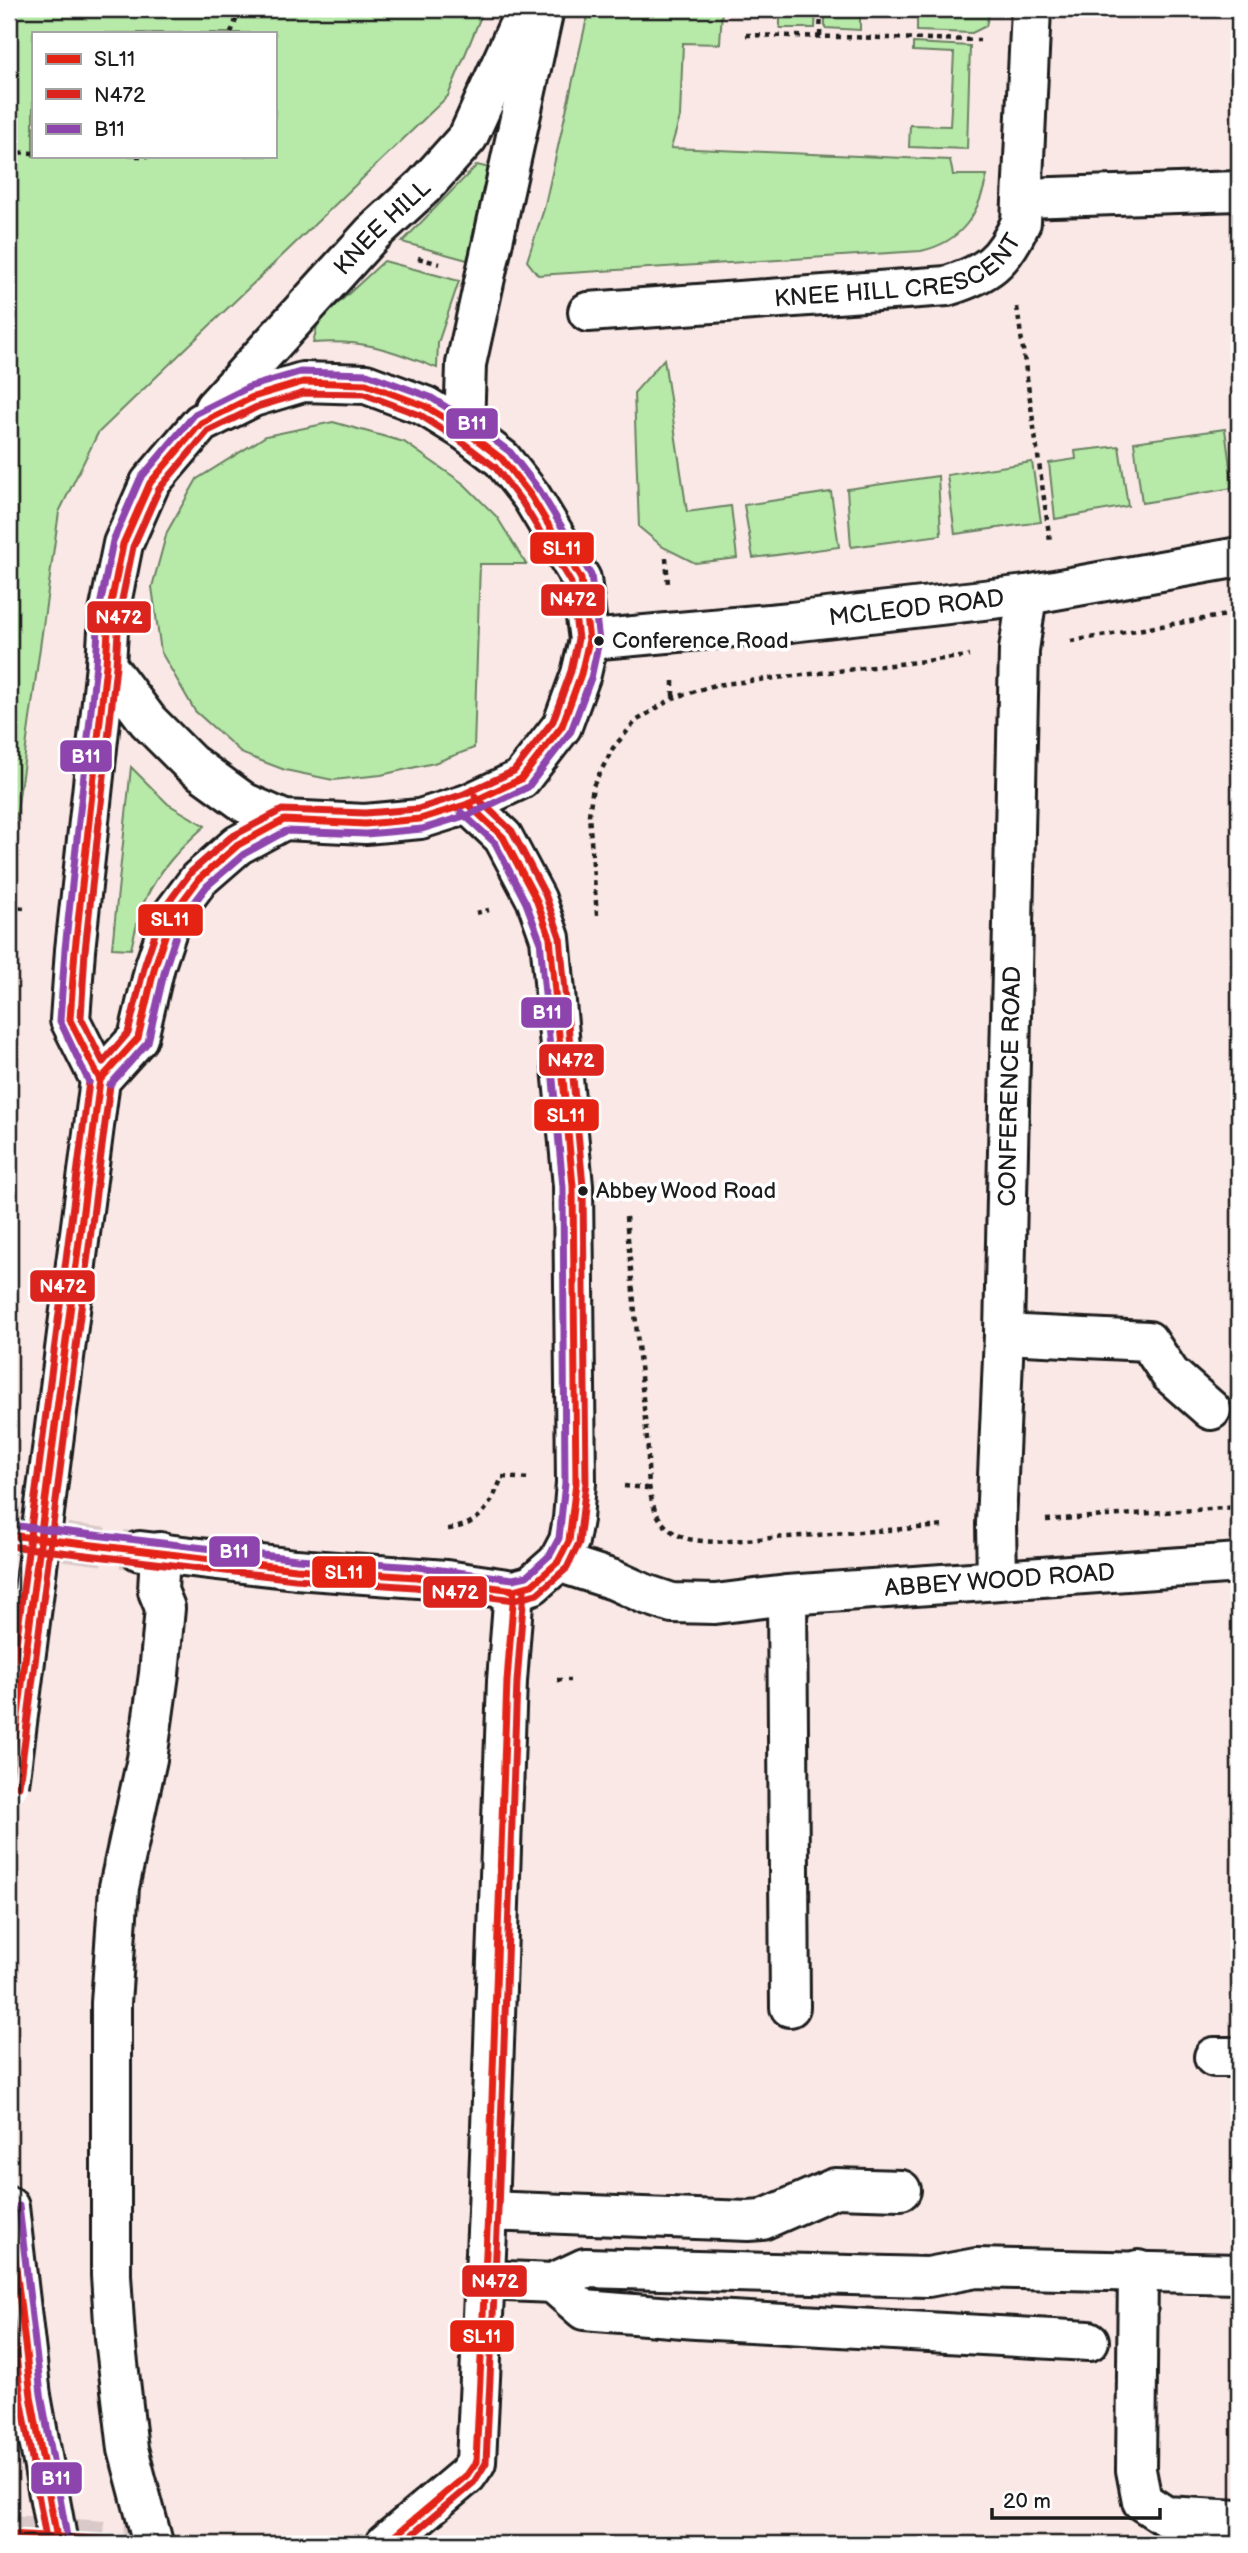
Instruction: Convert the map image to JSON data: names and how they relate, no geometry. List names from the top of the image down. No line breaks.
{"streets":{"main road":["KNEE HILL","KNEE HILL CRESCENT","MCLEOD ROAD","CONFERENCE ROAD","ABBEY WOOD ROAD"]},"crossings":[["KNEE HILL","MCLEOD ROAD"],["MCLEOD ROAD","CONFERENCE ROAD"],["CONFERENCE ROAD","ABBEY WOOD ROAD"]],"places":["Conference Road","Abbey Wood Road"],"lines":["transit line B11","transit line SL11","transit line N472"],"legend":["SL11","N472","B11"],"scale_bar":"20 m"}
